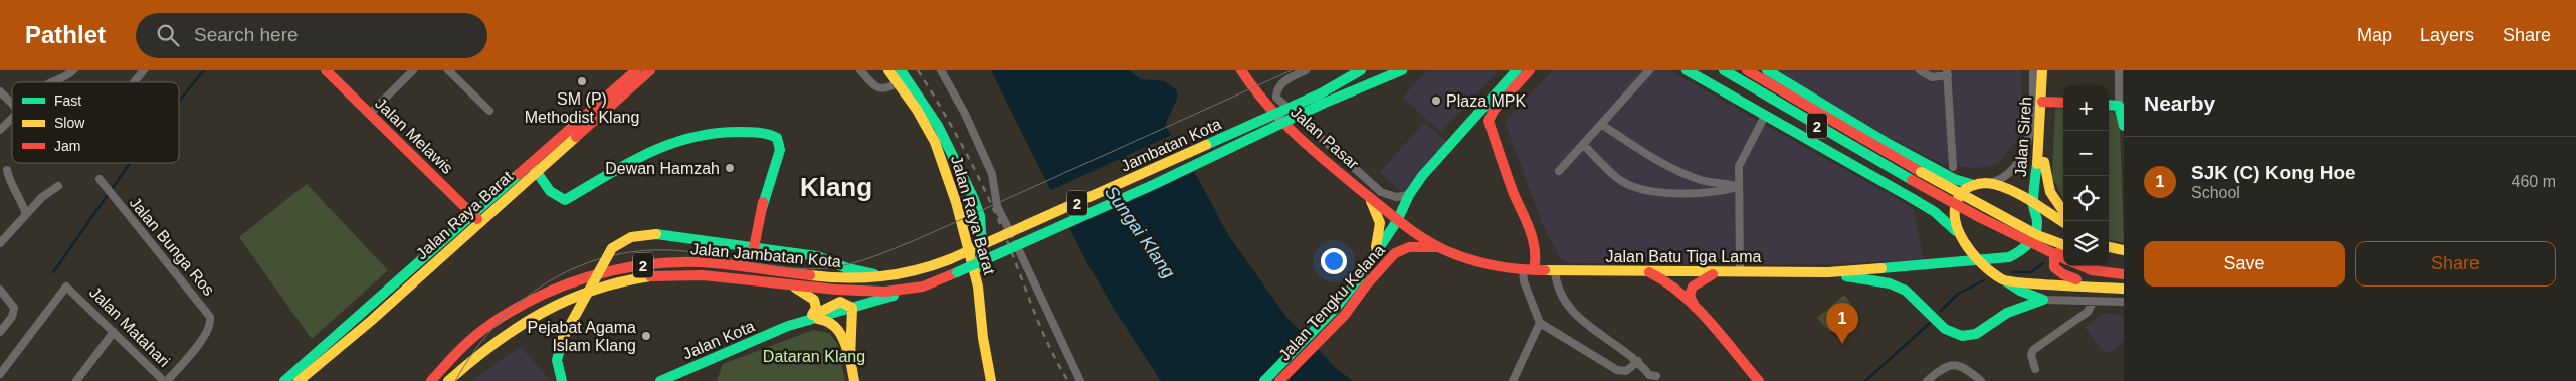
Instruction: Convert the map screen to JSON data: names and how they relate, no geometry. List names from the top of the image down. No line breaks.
{"streets":{"main road":["2","Jalan Melawis","Jalan Sireh","Jalan Pasar","Jambatan Kota","Jalan Raya Barat","Jalan Jambatan Kota","Jalan Batu Tiga Lama","Jalan Tengku Kelana","Jalan Kota"],"street":["Jalan Bunga Ros","Jalan Matahari"]},"crossings":[["2","Jambatan Kota"],["Jalan Melawis","Jalan Raya Barat"],["Jalan Sireh","Jalan Batu Tiga Lama"],["Jalan Pasar","Jalan Batu Tiga Lama"],["Jalan Pasar","Jalan Tengku Kelana"],["Jambatan Kota","Jalan Jambatan Kota"],["Jalan Bunga Ros","Jalan Matahari"],["Jalan Jambatan Kota","Jalan Kota"],["Jalan Batu Tiga Lama","Jalan Tengku Kelana"]],"districts":["Klang"],"water":["Sungai Klang"],"parks":["Dataran Klang"],"places":["SM (P) Methodist Klang","Plaza MPK","Dewan Hamzah","Pejabat Agama Islam Klang"],"legend":["Fast","Slow","Jam"],"page":{"header":"Pathlet","search":"Search here","nav":["Map","Layers","Share"],"heading":"Nearby","map_buttons":["+","−"],"list":[{"mark":"1","name":"SJK (C) Kong Hoe","note":"School","value":"460 m"}],"buttons":["Save","Share"],"pins":"1"}}
